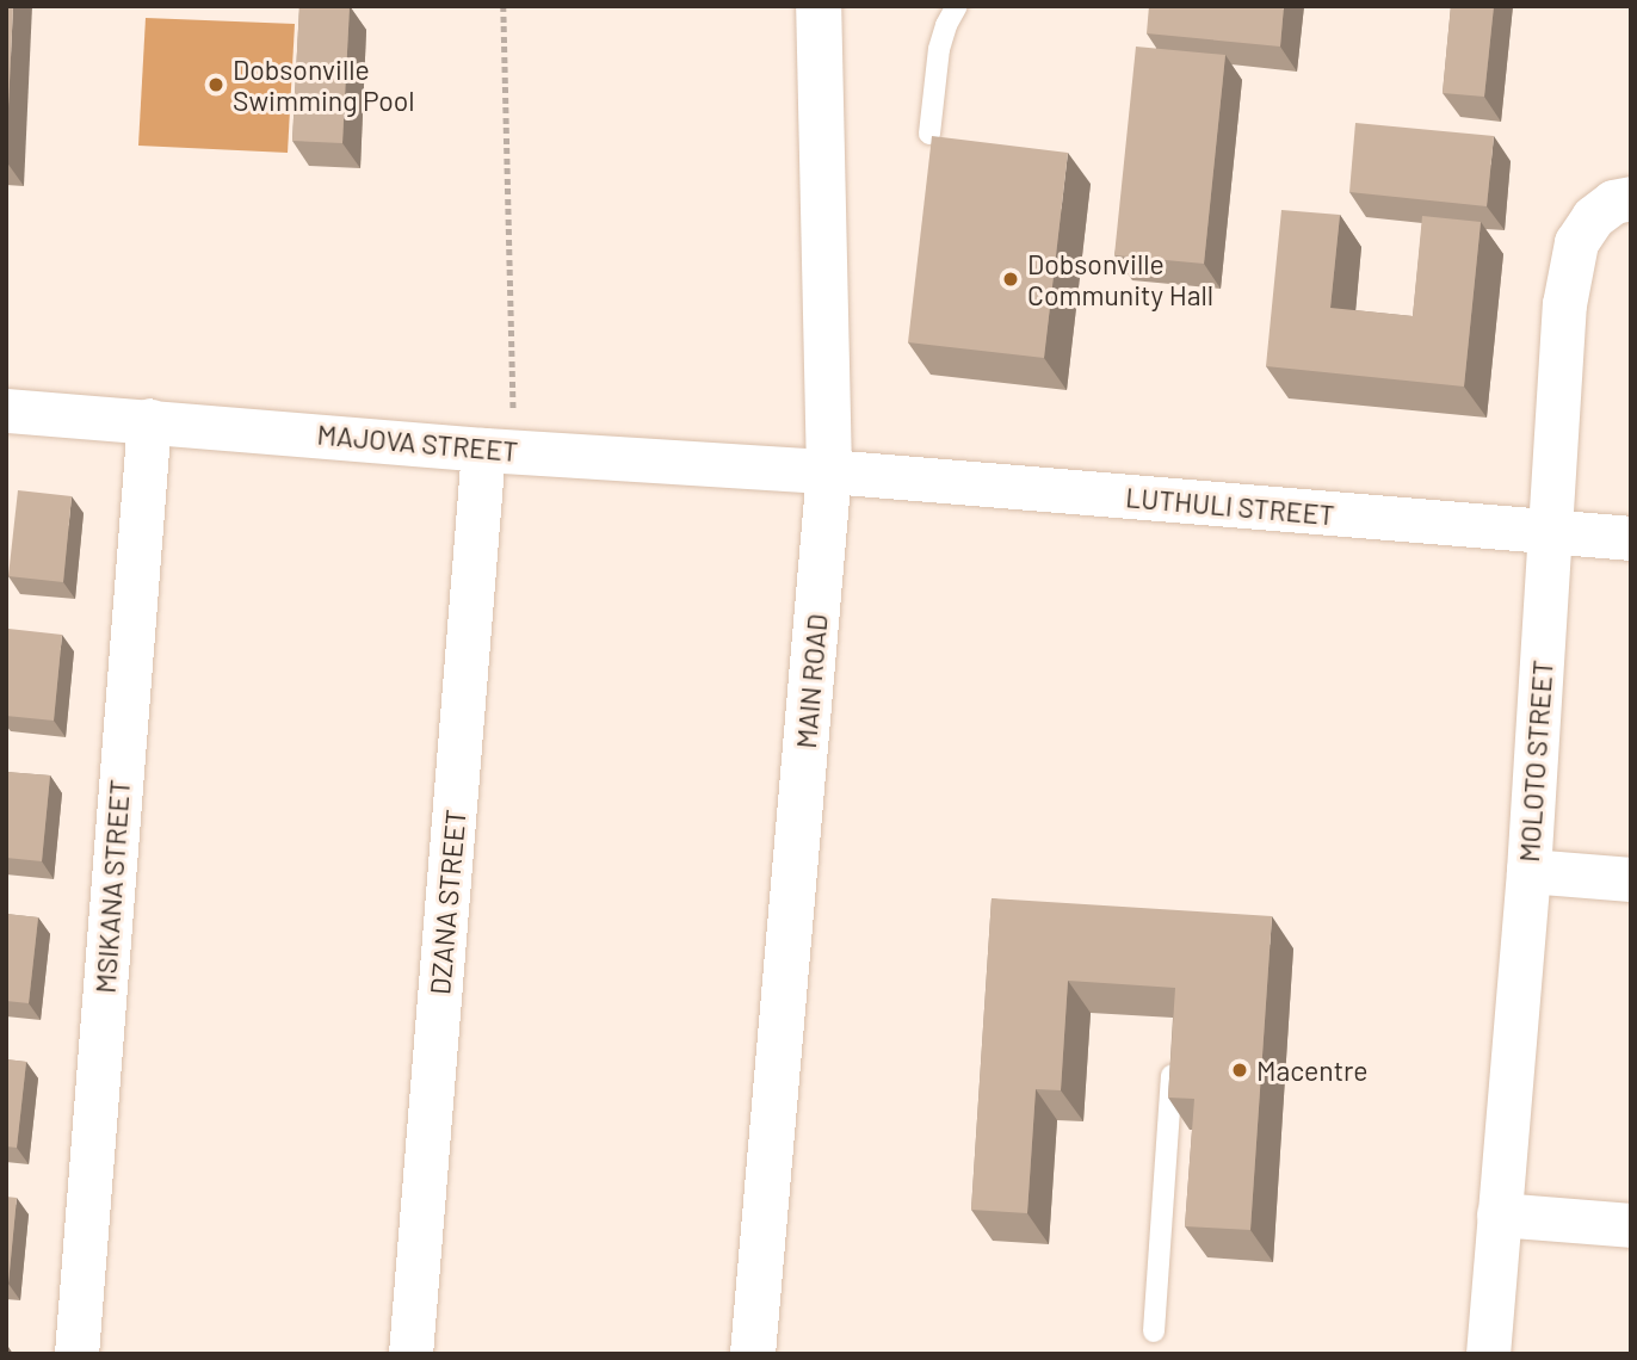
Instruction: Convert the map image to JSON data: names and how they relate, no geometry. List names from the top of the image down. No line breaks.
{"streets":{"street":["MAJOVA STREET","LUTHULI STREET","MAIN ROAD","MOLOTO STREET","MSIKANA STREET","DZANA STREET"]},"crossings":[["MAJOVA STREET","LUTHULI STREET"],["MAJOVA STREET","MAIN ROAD"],["MAJOVA STREET","MSIKANA STREET"],["MAJOVA STREET","DZANA STREET"],["LUTHULI STREET","MAIN ROAD"],["LUTHULI STREET","MOLOTO STREET"]],"places":["Dobsonville Swimming Pool","Dobsonville Community Hall","Macentre"]}
